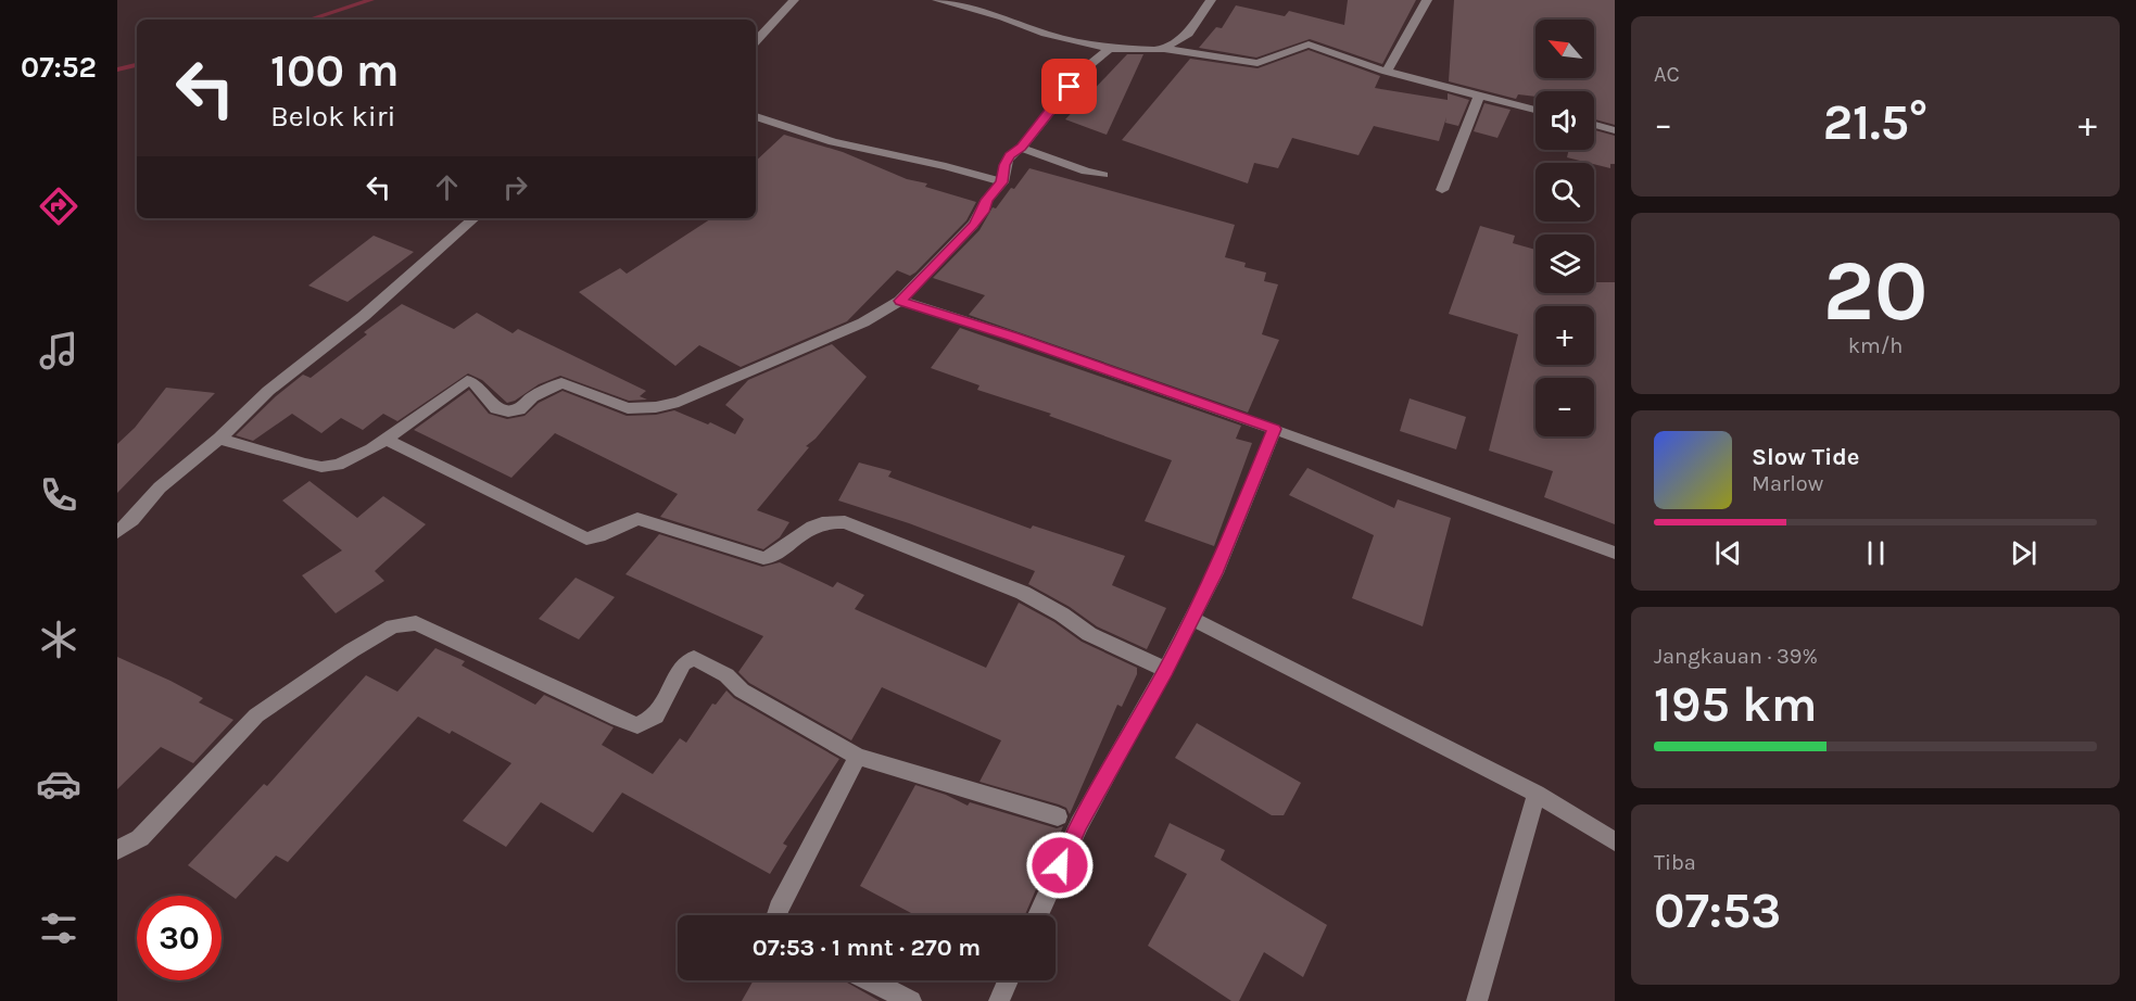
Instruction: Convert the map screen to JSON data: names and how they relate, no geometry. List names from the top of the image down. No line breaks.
{"north":"top left","page":{"tabs":"07:52","tile":["AC",["20","km/h"],["Jangkauan · 39%","195 km"],["Tiba","07:53"]],"map_buttons":["+","−"],"turn":["100 m","Belok kiri"],"heat":["−","21.5°","+"],"song":["Slow Tide","Marlow"],"limit":"30","trip":"07:53 · 1 mnt · 270 m"}}
